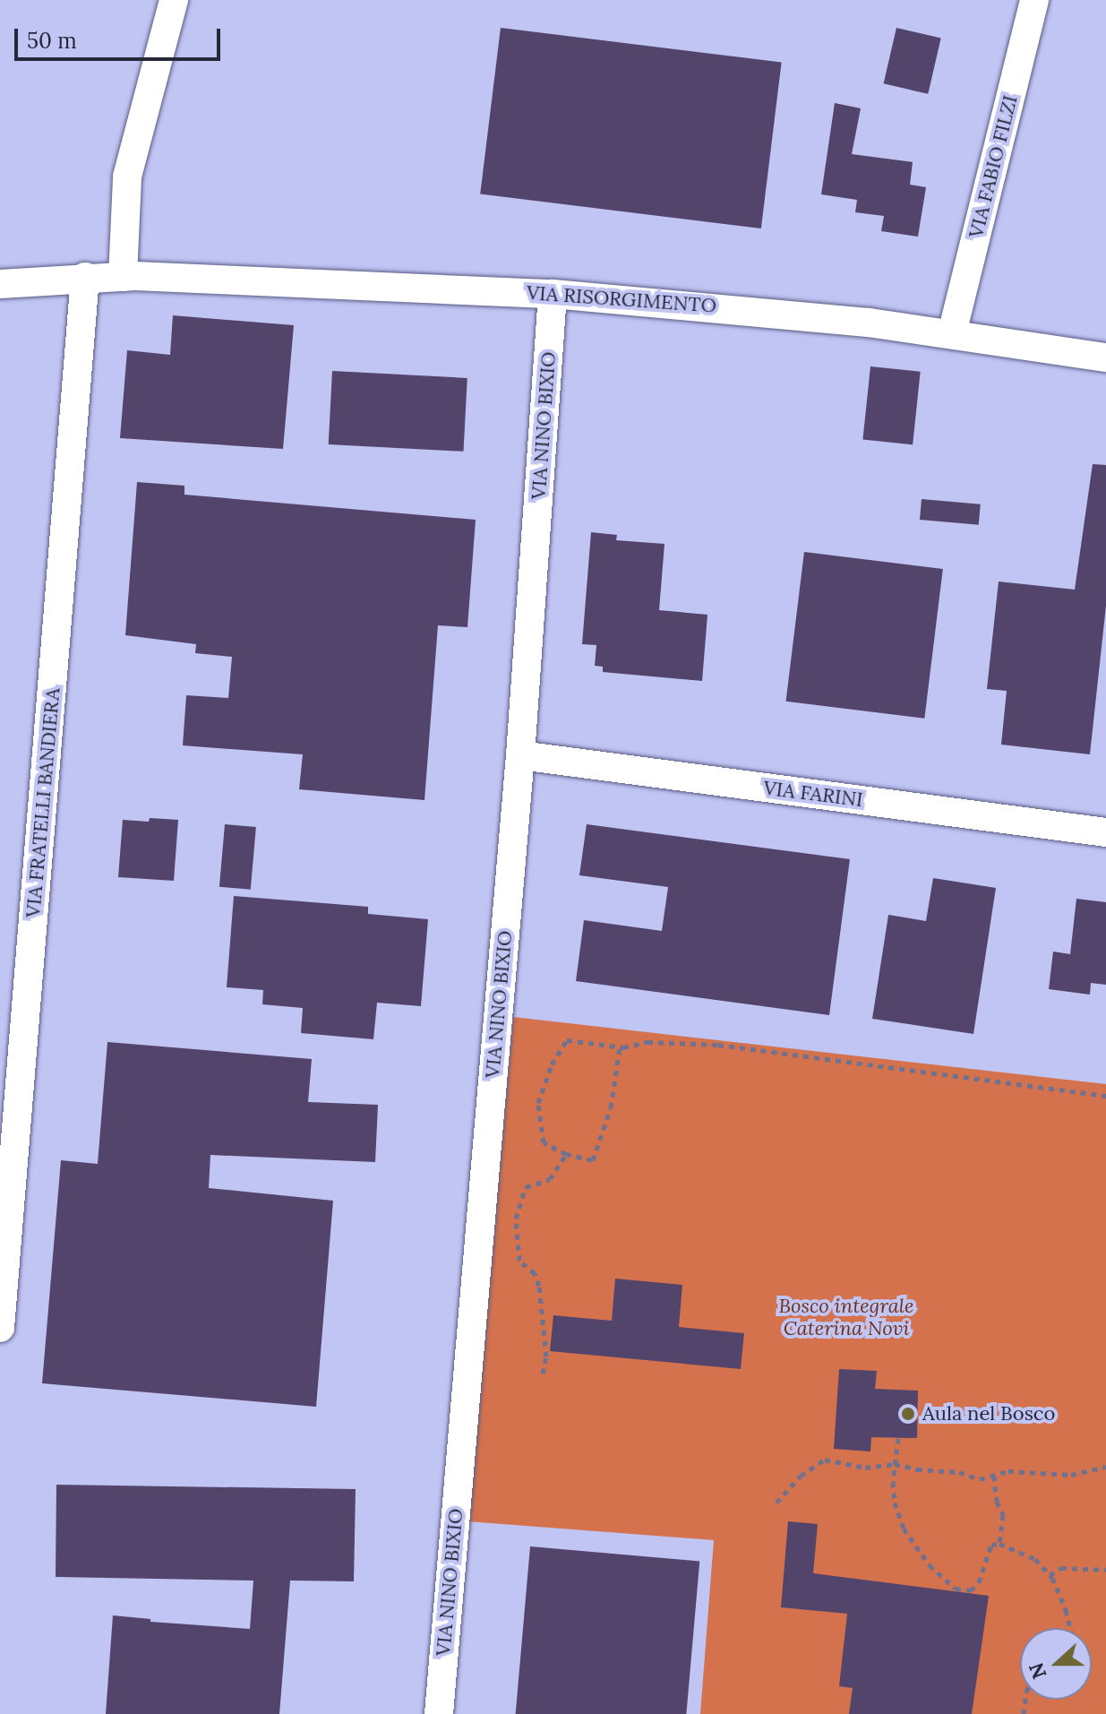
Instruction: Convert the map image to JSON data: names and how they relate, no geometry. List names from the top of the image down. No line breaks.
{"streets":{"street":["VIA FABIO FILZI","VIA RISORGIMENTO","VIA NINO BIXIO","VIA FARINI","VIA FRATELLI BANDIERA"]},"crossings":[["VIA FABIO FILZI","VIA RISORGIMENTO"],["VIA RISORGIMENTO","VIA NINO BIXIO"],["VIA RISORGIMENTO","VIA FRATELLI BANDIERA"],["VIA NINO BIXIO","VIA FARINI"]],"parks":["Bosco integrale Caterina Novi"],"places":["Aula nel Bosco"],"scale_bar":"50 m","north":"left"}
